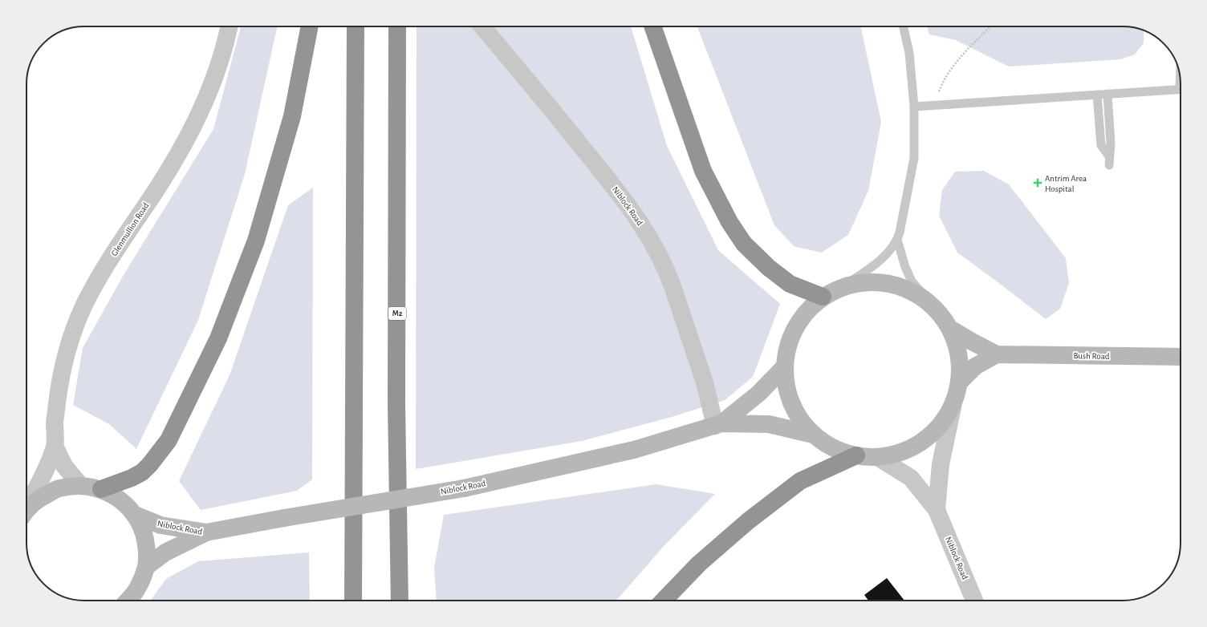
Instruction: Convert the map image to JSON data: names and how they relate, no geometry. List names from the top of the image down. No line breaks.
{"streets":{"highway":["M2"],"main road":["Niblock Road","Bush Road"],"street":["Glenmullion Road"]},"places":{"health":["Antrim Area Hospital"]}}
